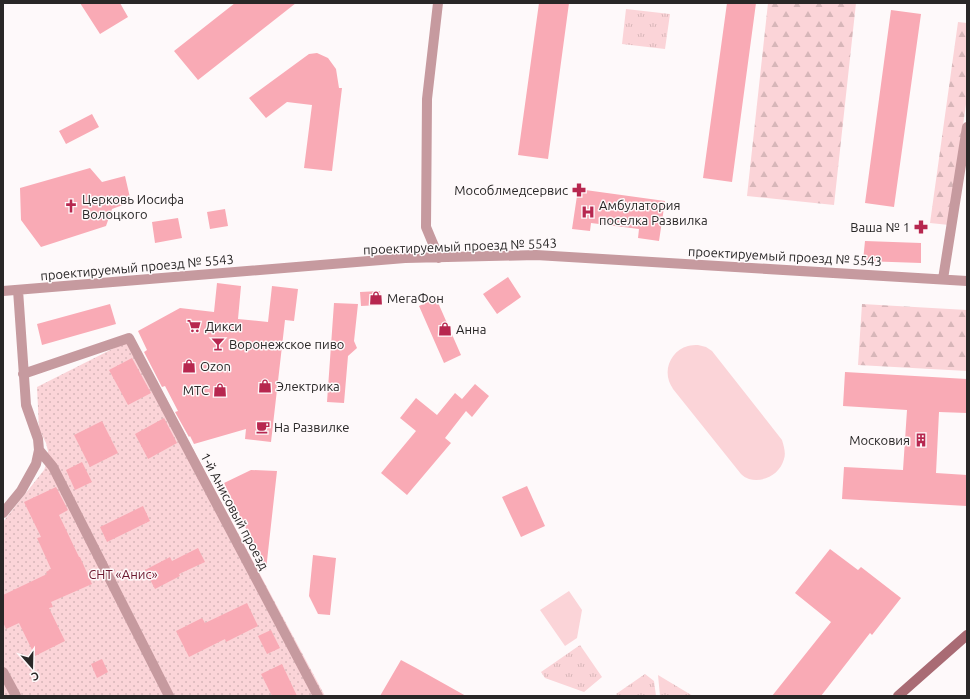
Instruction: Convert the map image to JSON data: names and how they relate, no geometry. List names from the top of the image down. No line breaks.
{"streets":{"street":["проектируемый проезд № 5543","1-й Анисовый проезд"]},"parks":["СНТ «Анис»"],"places":{"pharmacy":["Мособлмедсервис","Ваша № 1"],"church":["Церковь Иосифа Волоцкого"],"hospital":["Амбулатория поселка Развилка"],"shop":["МегаФон","Анна","Ozon","Электрика","МТС"],"supermarket":["Дикси"],"bar":["Воронежское пиво"],"cafe":["На Развилке"],"building":["Московия"]},"north":"bottom"}
